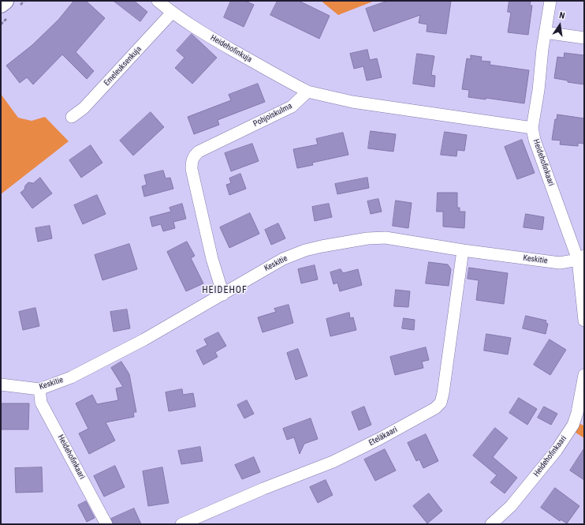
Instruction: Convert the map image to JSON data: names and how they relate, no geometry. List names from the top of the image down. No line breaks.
{"streets":{"street":["Heidehofinkuja","Emeleuksenkuja","Pohjoiskulma","Heidehofinkaari","Keskitie","Eteläkaari"]},"crossings":[["Heidehofinkuja","Emeleuksenkuja"],["Heidehofinkuja","Pohjoiskulma"],["Pohjoiskulma","Keskitie"],["Heidehofinkaari","Keskitie"],["Keskitie","Eteläkaari"]],"districts":["HEIDEHOF"],"north":"top"}
